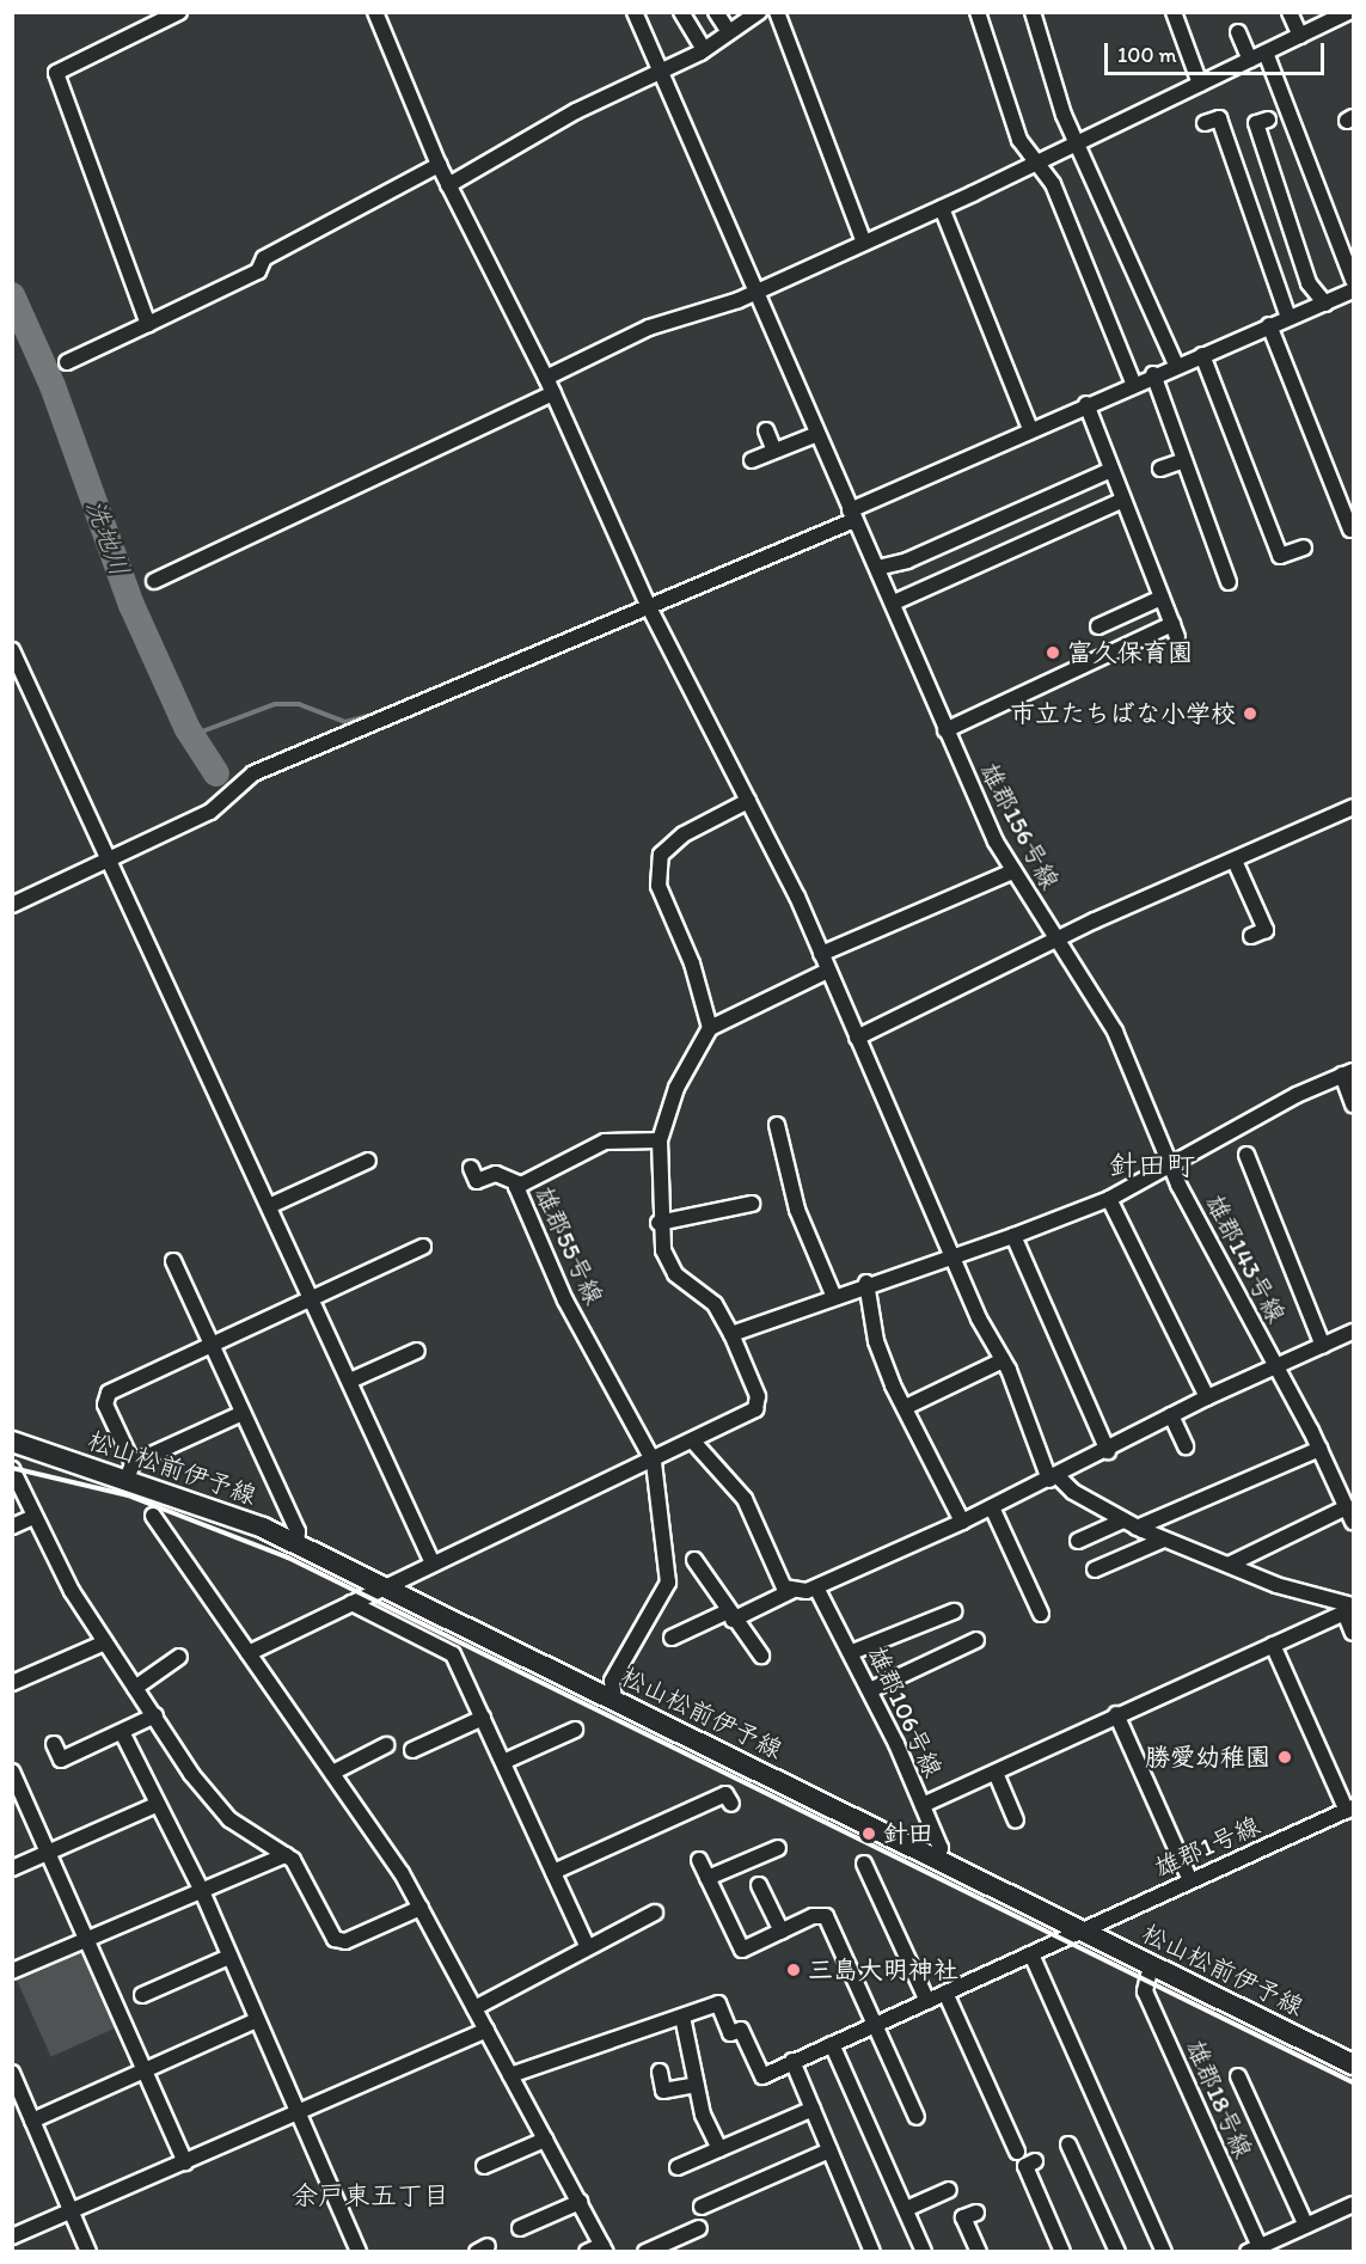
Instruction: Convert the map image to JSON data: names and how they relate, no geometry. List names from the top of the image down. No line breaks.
{"streets":{"main road":["松山松前伊予線"],"street":["雄郡156号線","雄郡55号線","雄郡143号線","雄郡106号線","雄郡1号線","雄郡18号線"]},"crossings":[["雄郡156号線","雄郡143号線"],["雄郡55号線","松山松前伊予線"],["松山松前伊予線","雄郡106号線"],["松山松前伊予線","雄郡1号線"],["松山松前伊予線","雄郡18号線"]],"districts":["針田町","余戸東五丁目"],"water":["洗地川"],"places":["富久保育園","市立たちばな小学校","勝愛幼稚園","針田","三島大明神社"],"scale_bar":"100 m"}
